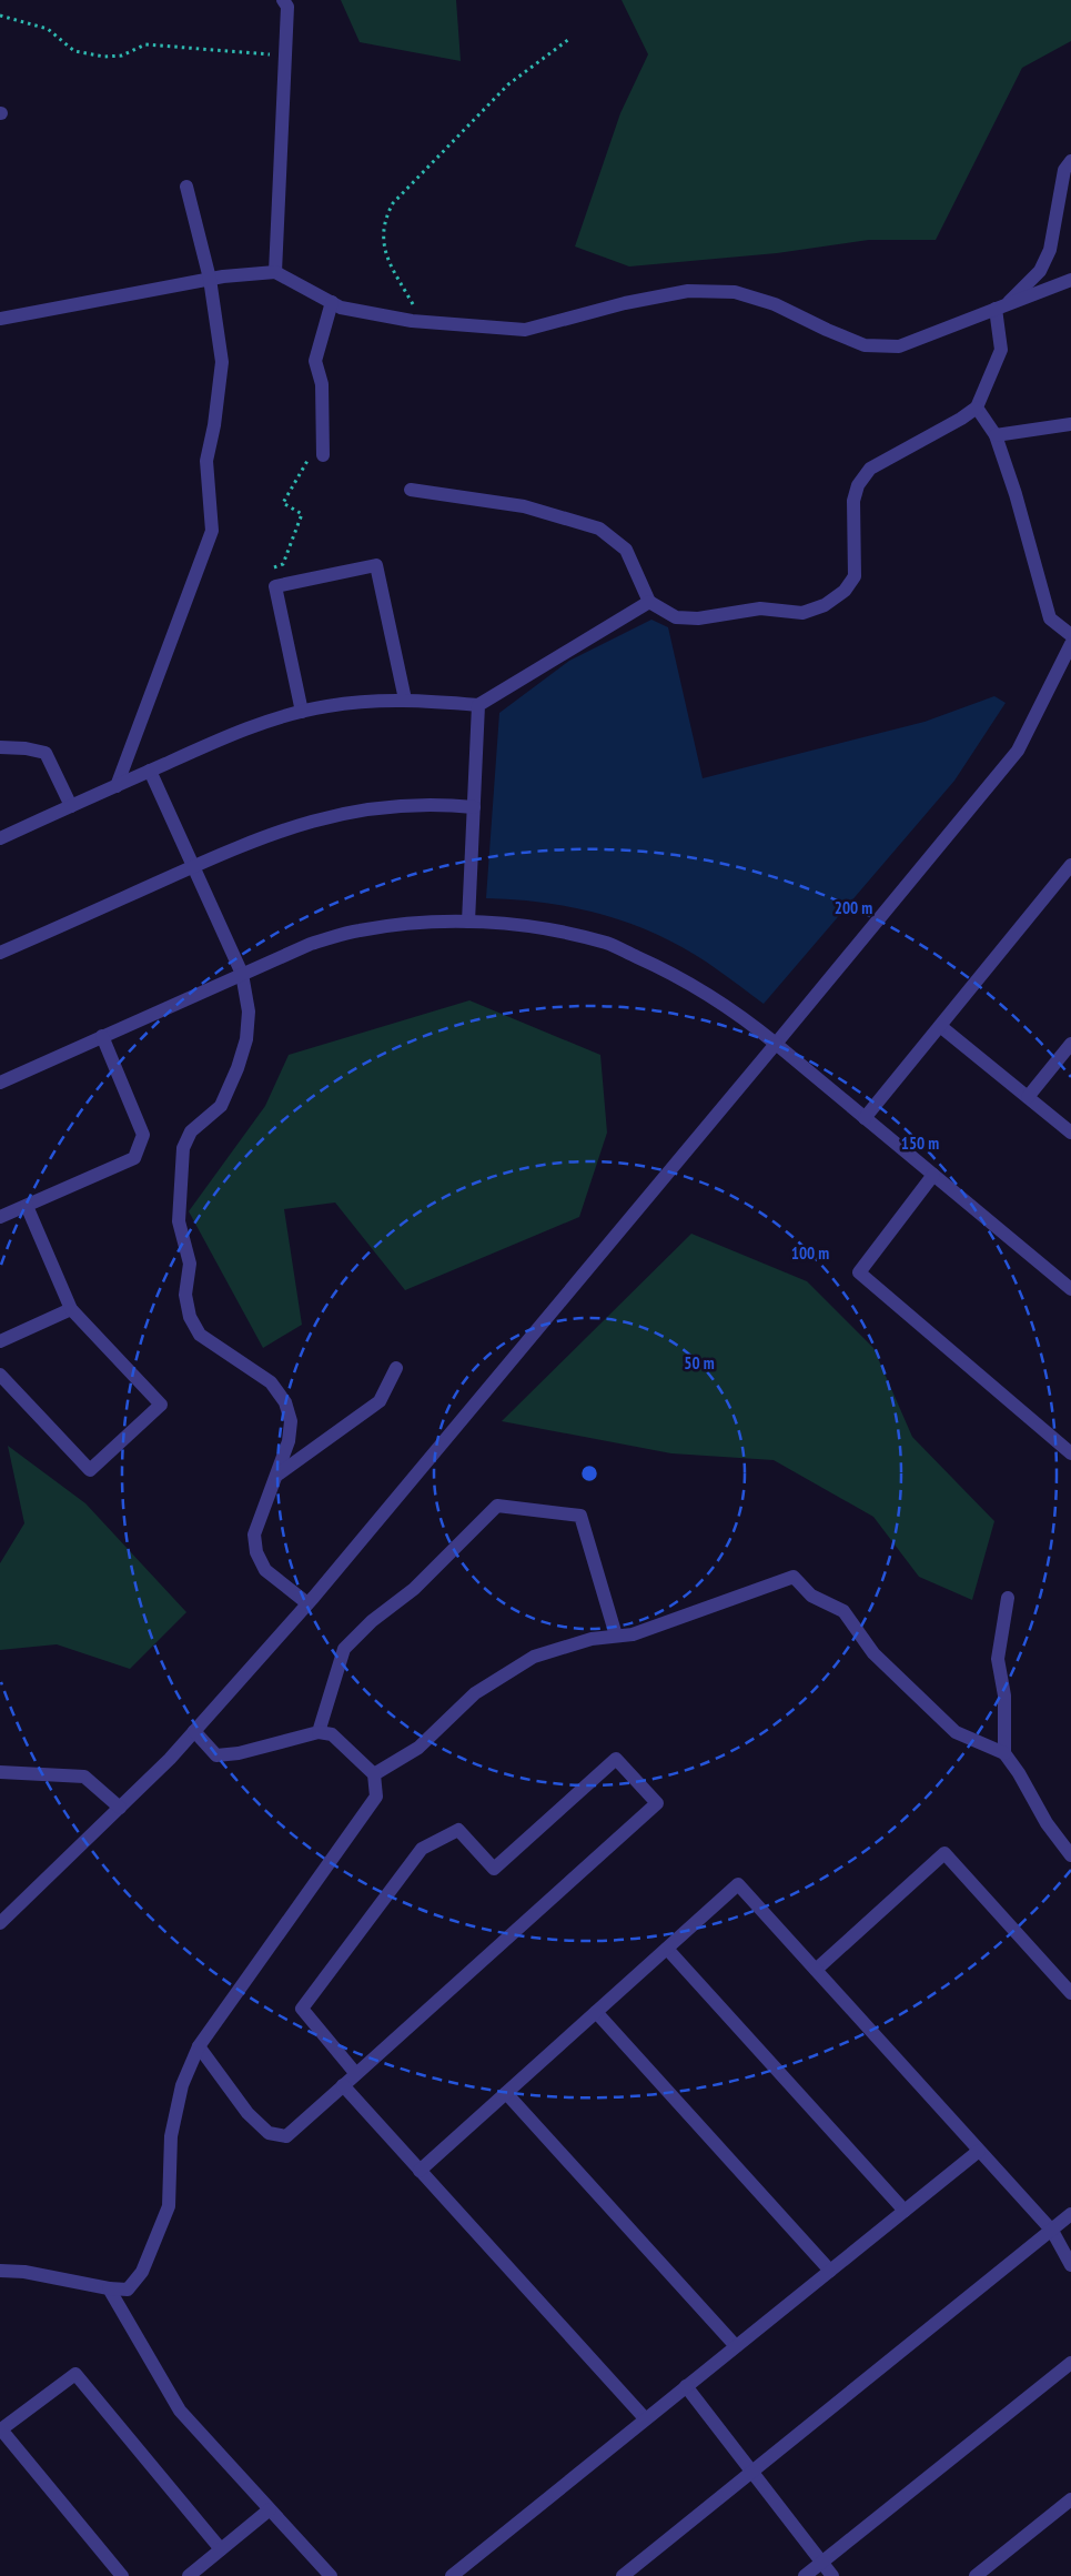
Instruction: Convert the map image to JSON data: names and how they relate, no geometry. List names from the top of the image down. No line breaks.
{"rings":["200 m","150 m","100 m","50 m"]}
